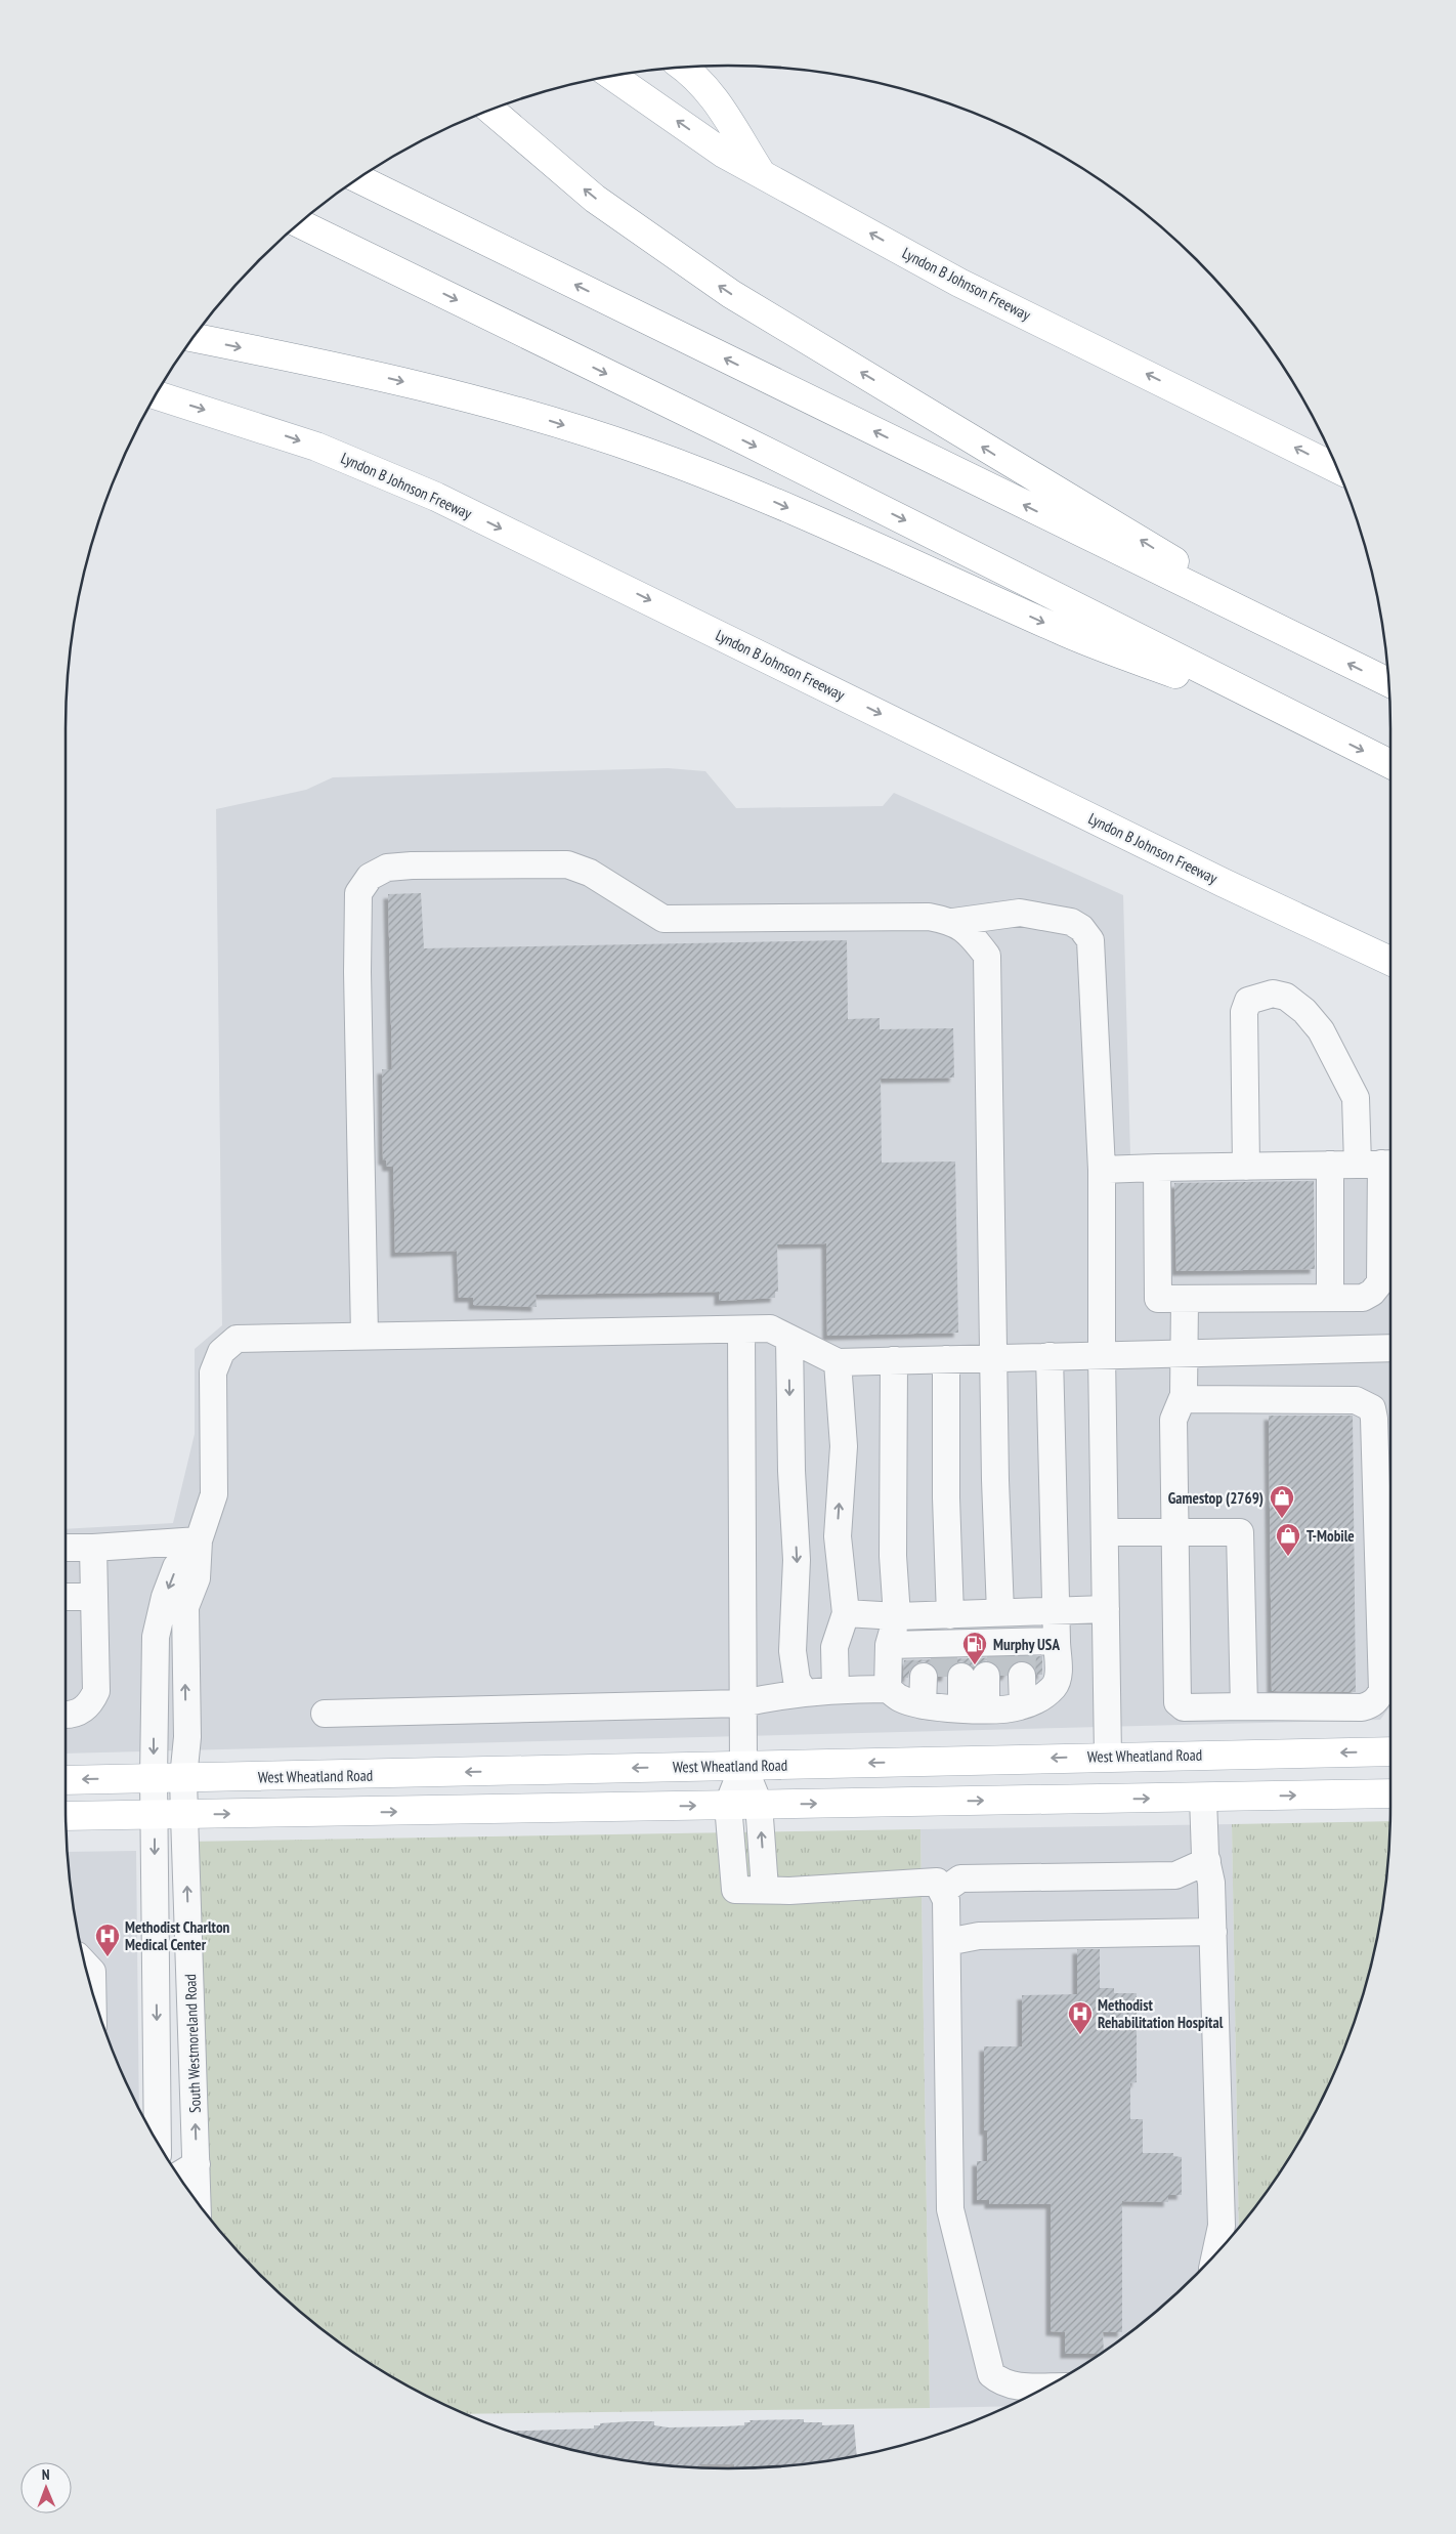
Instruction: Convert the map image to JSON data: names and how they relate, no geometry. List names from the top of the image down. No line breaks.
{"streets":{"main road":["Lyndon B Johnson Freeway","West Wheatland Road"],"street":["South Westmoreland Road"]},"crossings":[["West Wheatland Road","South Westmoreland Road"]],"places":{"shop":["Gamestop (2769)","T-Mobile"],"fuel station":["Murphy USA"],"hospital":["Methodist Charlton Medical Center","Methodist Rehabilitation Hospital"]},"north":"top"}
